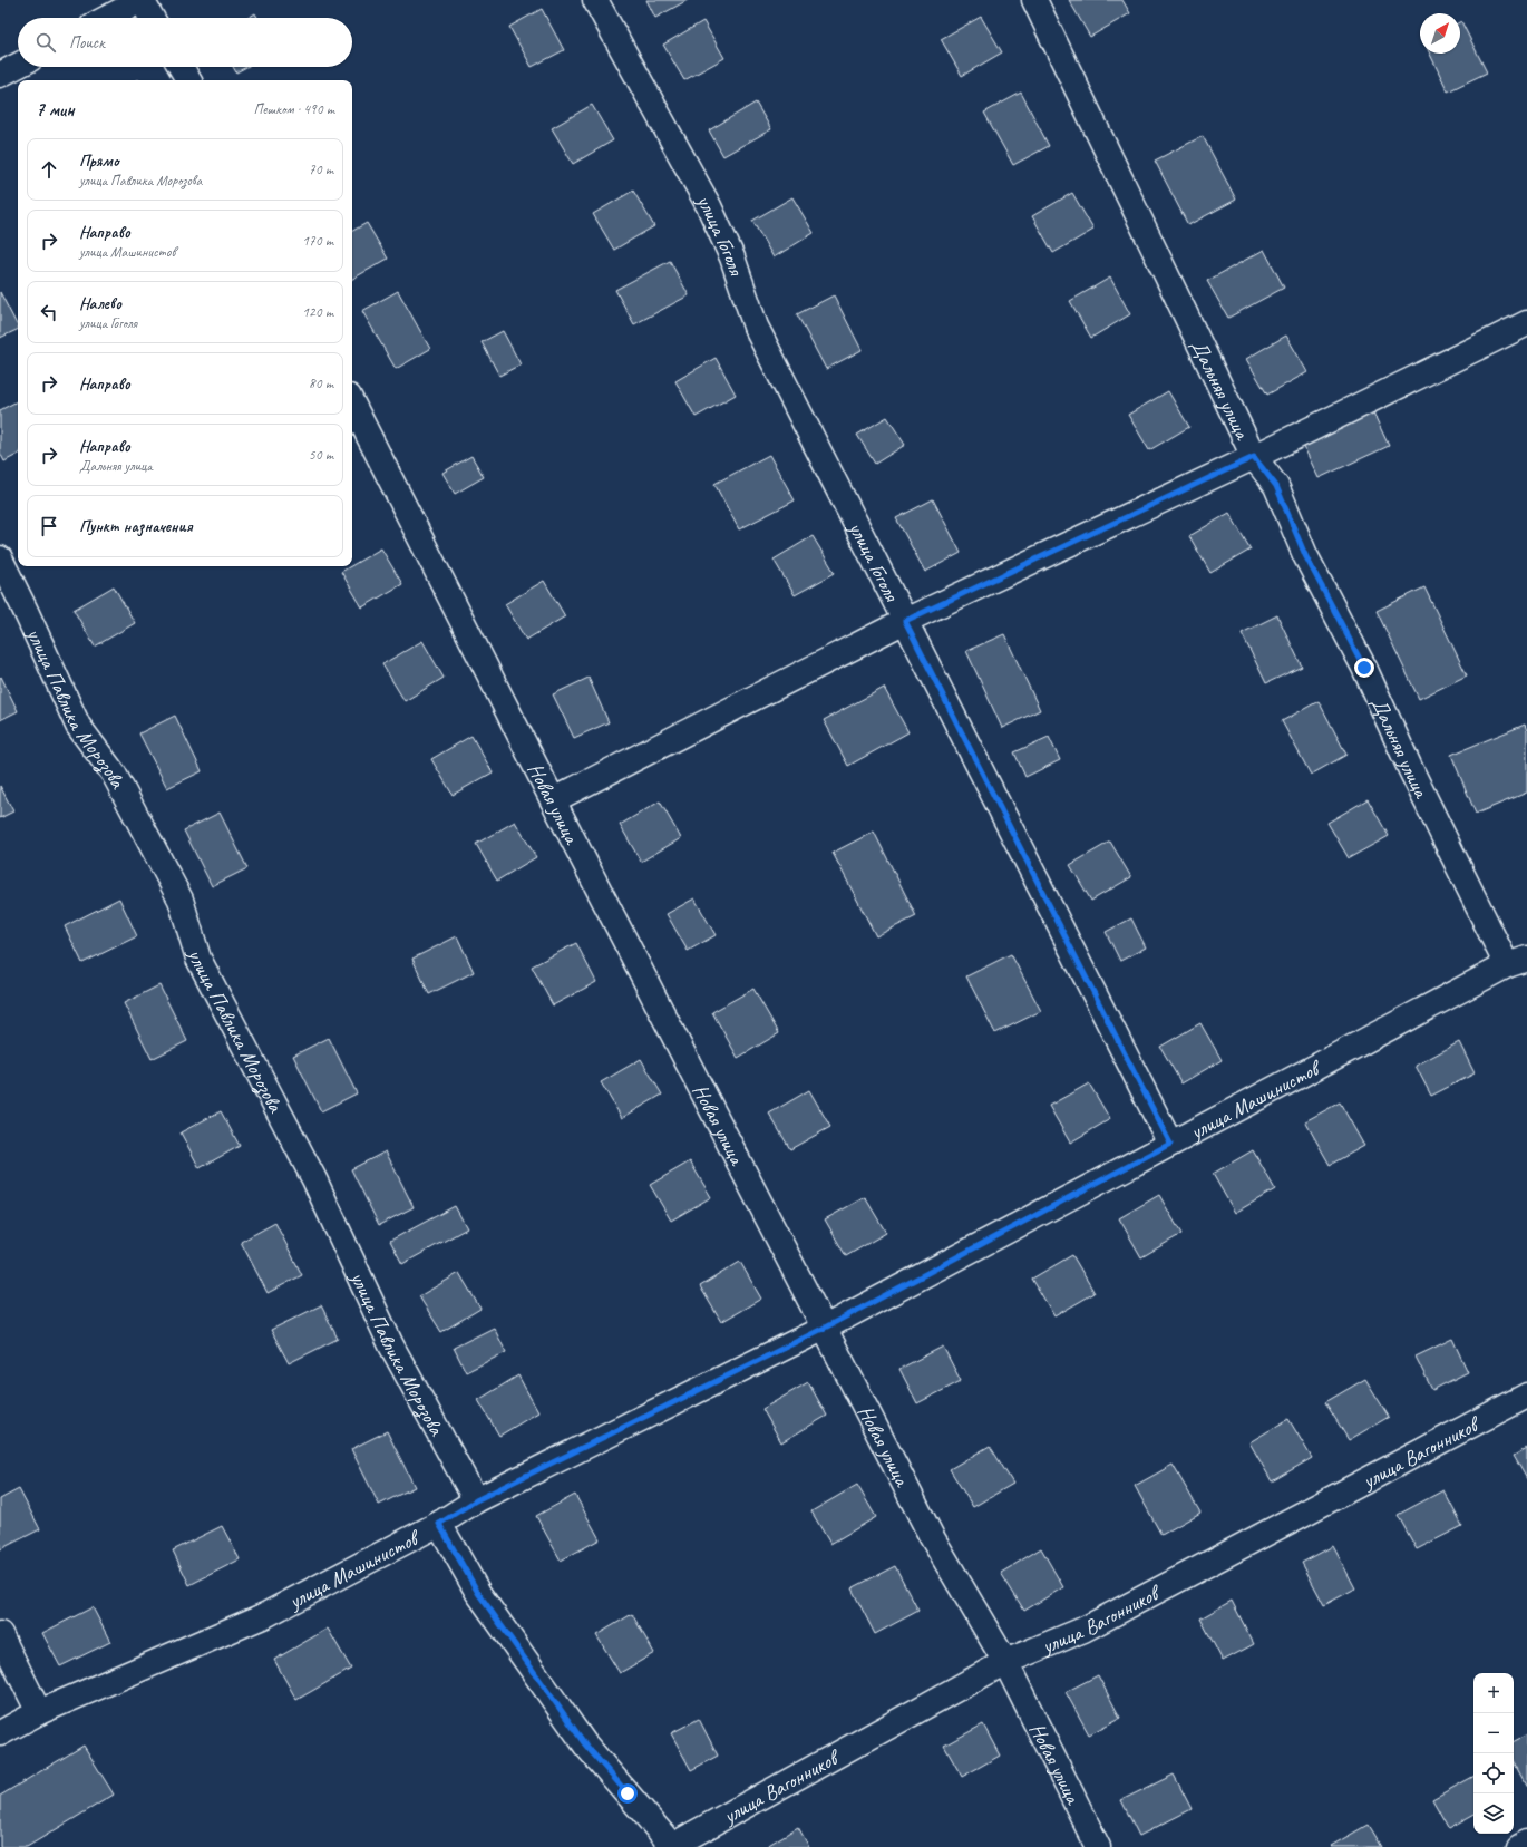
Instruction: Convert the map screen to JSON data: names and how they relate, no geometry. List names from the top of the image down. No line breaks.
{"streets":{"street":["улица Гоголя","Дальняя улица","улица Павлика Морозова","Новая улица","улица Машинистов","улица Вагонников"]},"crossings":[["улица Гоголя","улица Машинистов"],["Дальняя улица","улица Машинистов"],["улица Павлика Морозова","улица Машинистов"],["Новая улица","улица Машинистов"],["Новая улица","улица Вагонников"]],"north":"top right","page":{"search":"Поиск","heading":["7 мин","Пешком · 490 m"],"list":[["Прямо","улица Павлика Морозова","70 m"],["Направо","улица Машинистов","170 m"],["Налево","улица Гоголя","120 m"],["Направо","80 m"],["Направо","Дальняя улица","50 m"],"Пункт назначения"],"map_buttons":["+","−"]}}
